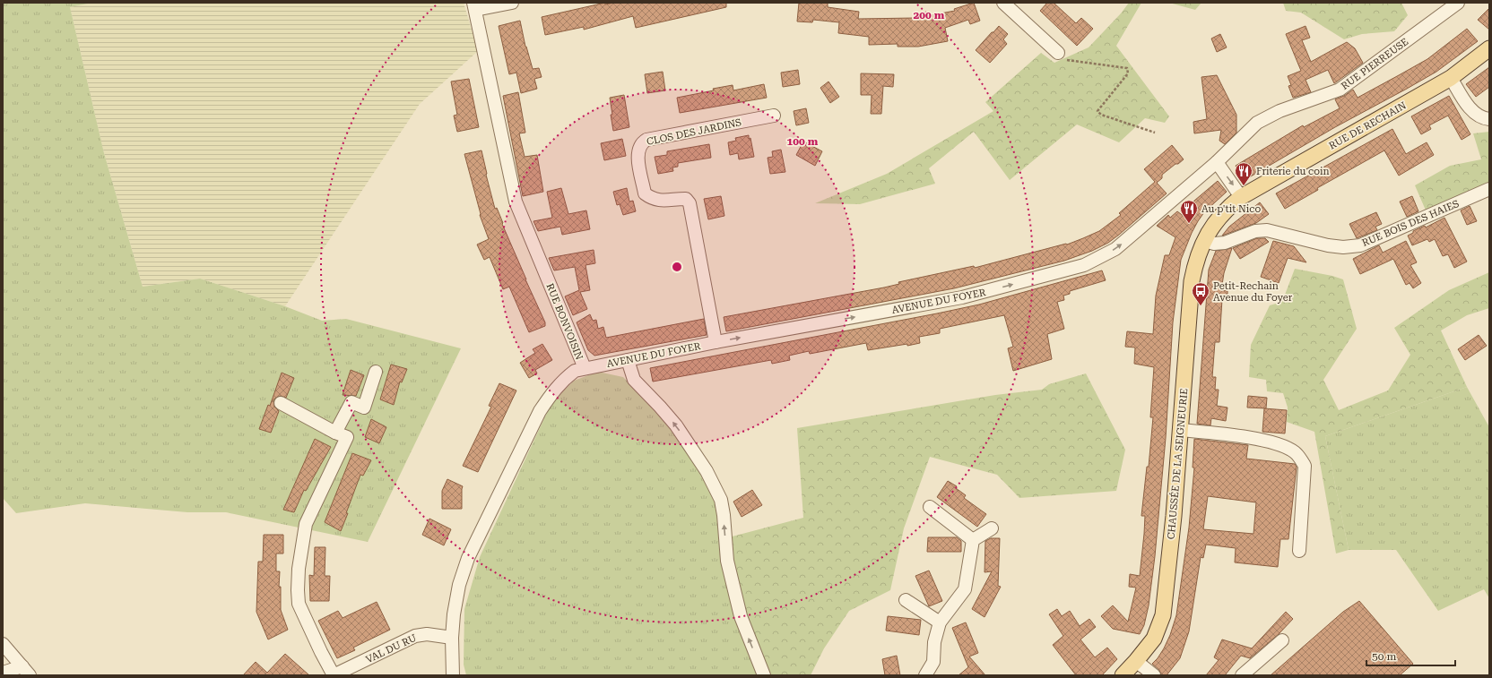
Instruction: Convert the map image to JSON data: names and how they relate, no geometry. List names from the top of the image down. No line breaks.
{"streets":{"main road":["RUE DE RECHAIN","CHAUSSÉE DE LA SEIGNEURIE"],"street":["RUE PIERREUSE","CLOS DES JARDINS","RUE BOIS DES HAIES","AVENUE DU FOYER","RUE BONVOISIN","VAL DU RU"]},"crossings":[["RUE PIERREUSE","AVENUE DU FOYER"],["RUE DE RECHAIN","RUE BOIS DES HAIES"],["RUE DE RECHAIN","CHAUSSÉE DE LA SEIGNEURIE"],["CLOS DES JARDINS","AVENUE DU FOYER"],["RUE BOIS DES HAIES","CHAUSSÉE DE LA SEIGNEURIE"],["AVENUE DU FOYER","RUE BONVOISIN"],["RUE BONVOISIN","VAL DU RU"]],"one_way":["AVENUE DU FOYER"],"places":{"restaurant":["Friterie du coin","Au p'tit Nico"],"bus stop":["Petit-Rechain Avenue du Foyer"]},"scale_bar":"50 m","rings":["200 m","100 m"]}
